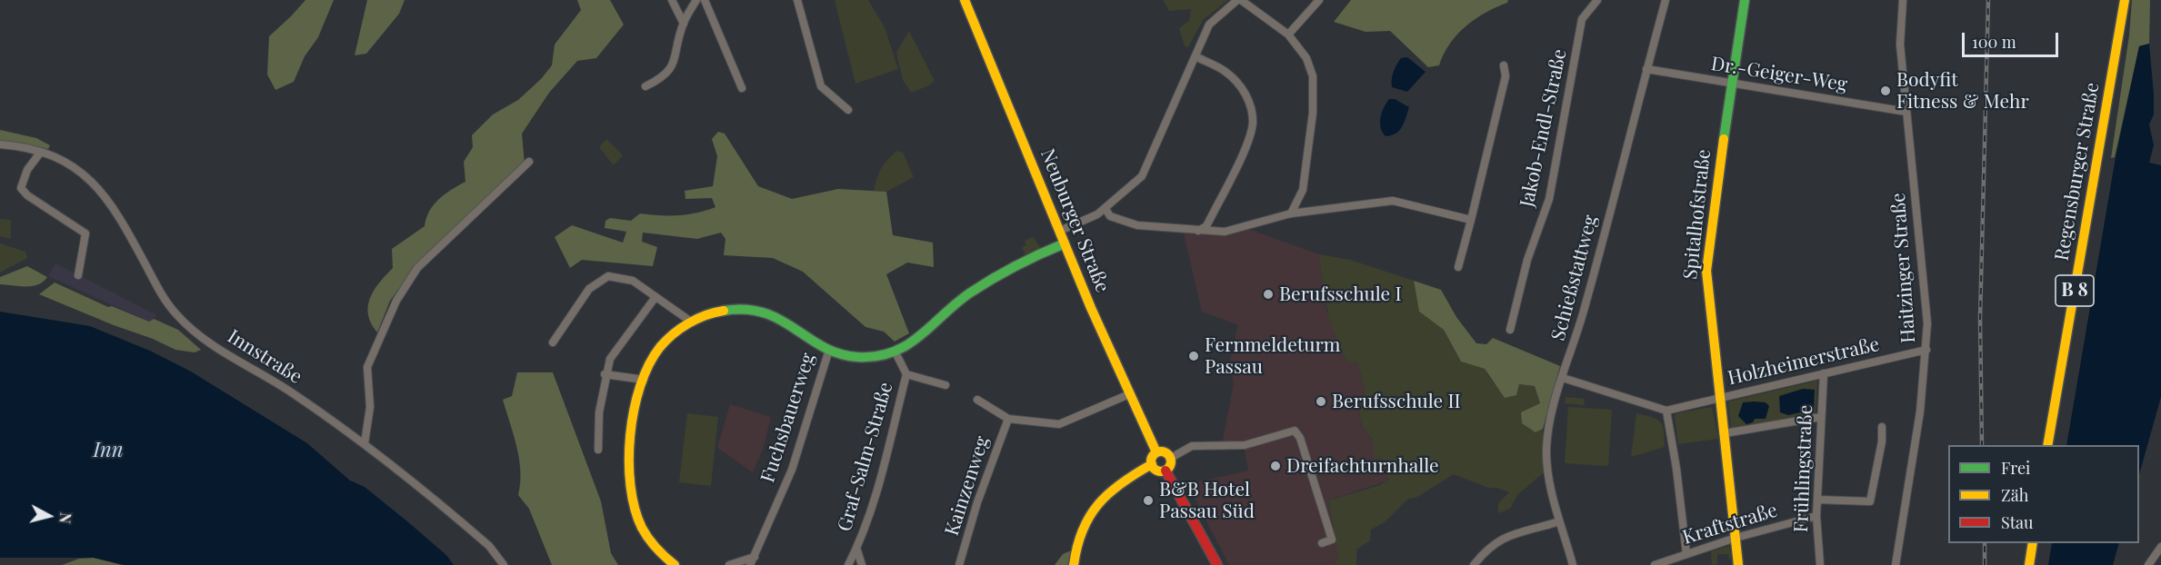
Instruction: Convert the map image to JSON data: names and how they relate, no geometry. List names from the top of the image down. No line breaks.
{"streets":{"street":["Dr.-Geiger-Weg","Jakob-Endl-Straße","Regensburger Straße","Spitalhofstraße","Neuburger Straße","Haitzinger Straße","Schießstattweg","B 8","Innstraße","Holzheimerstraße","Fuchsbauerweg","Graf-Salm-Straße","Frühlingstraße","Kainzenweg","Kraftstraße"]},"crossings":[["Dr.-Geiger-Weg","Spitalhofstraße"],["Dr.-Geiger-Weg","Haitzinger Straße"],["Dr.-Geiger-Weg","Schießstattweg"],["Spitalhofstraße","Holzheimerstraße"],["Spitalhofstraße","Kraftstraße"],["Neuburger Straße","Fuchsbauerweg"],["Neuburger Straße","Kainzenweg"],["Haitzinger Straße","Holzheimerstraße"],["Holzheimerstraße","Frühlingstraße"],["Fuchsbauerweg","Graf-Salm-Straße"],["Frühlingstraße","Kraftstraße"]],"water":["Inn"],"places":["Bodyfit Fitness & Mehr","Berufsschule I","Fernmeldeturm Passau","Berufsschule II","Dreifachturnhalle","B&B Hotel Passau Süd"],"legend":["Frei","Zäh","Stau"],"scale_bar":"100 m","north":"right"}
